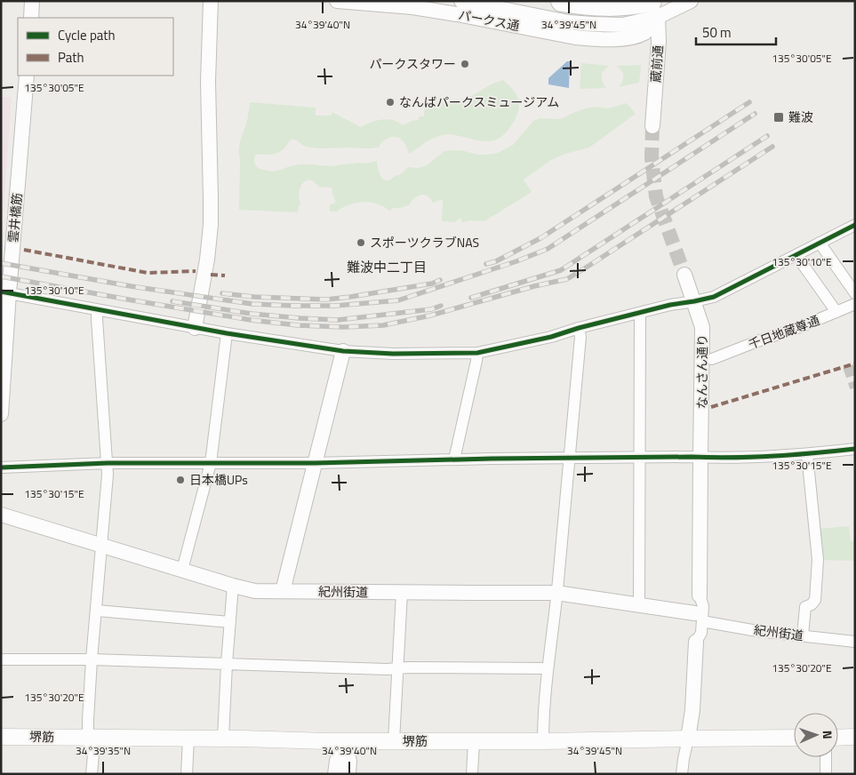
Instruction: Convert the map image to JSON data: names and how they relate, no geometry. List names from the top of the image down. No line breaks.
{"streets":{"main road":["堺筋"],"street":["パークス通","蔵前通","雲井橋筋","千日地蔵尊通","なんさん通り","紀州街道"]},"crossings":[["パークス通","蔵前通"],["なんさん通り","紀州街道"],["なんさん通り","堺筋"]],"districts":["難波中二丁目"],"places":{"other":["パークスタワー","なんばパークスミュージアム","スポーツクラブNAS","日本橋UPs"],"transit":["難波"]},"legend":["Cycle path","Path"],"scale_bar":"50 m","north":"right","coordinates":["34°39'40\"N","34°39'45\"N","135°30'05\"E","135°30'10\"E","135°30'15\"E","135°30'20\"E","34°39'35\"N"]}
